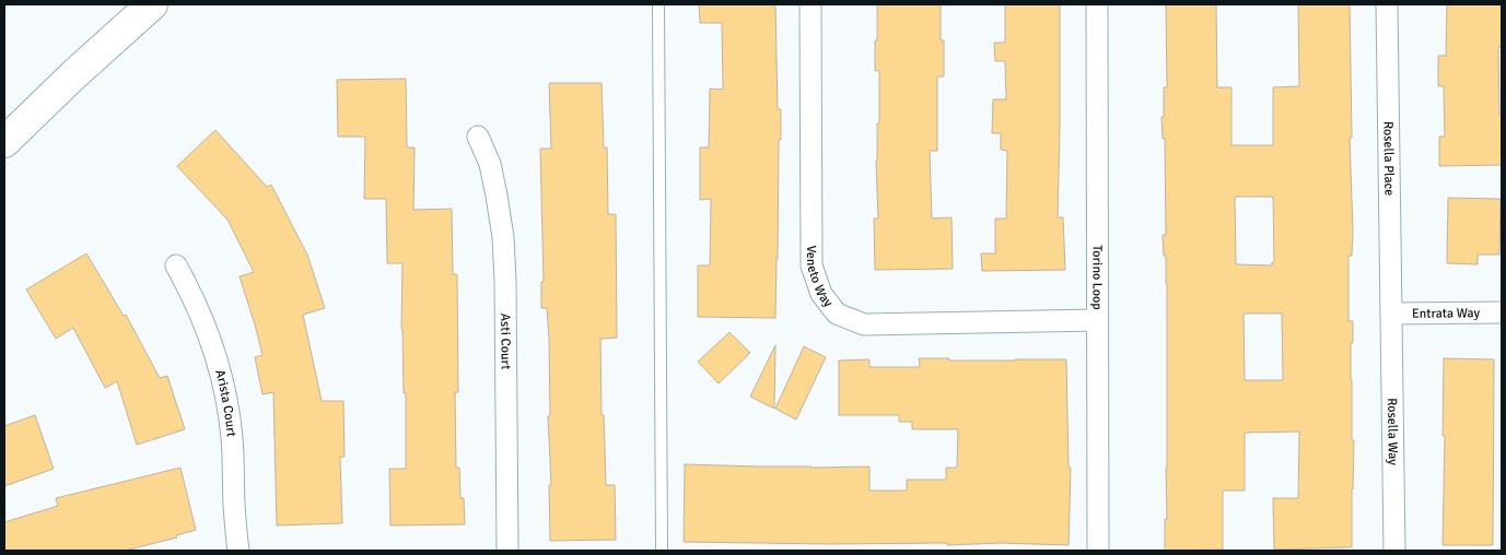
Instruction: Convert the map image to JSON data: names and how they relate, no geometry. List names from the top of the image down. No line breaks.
{"streets":{"street":["Rosella Place","Veneto Way","Torino Loop","Entrata Way","Asti Court","Arista Court","Rosella Way"]},"crossings":[["Rosella Place","Entrata Way"],["Rosella Place","Rosella Way"],["Veneto Way","Torino Loop"],["Entrata Way","Rosella Way"]]}
